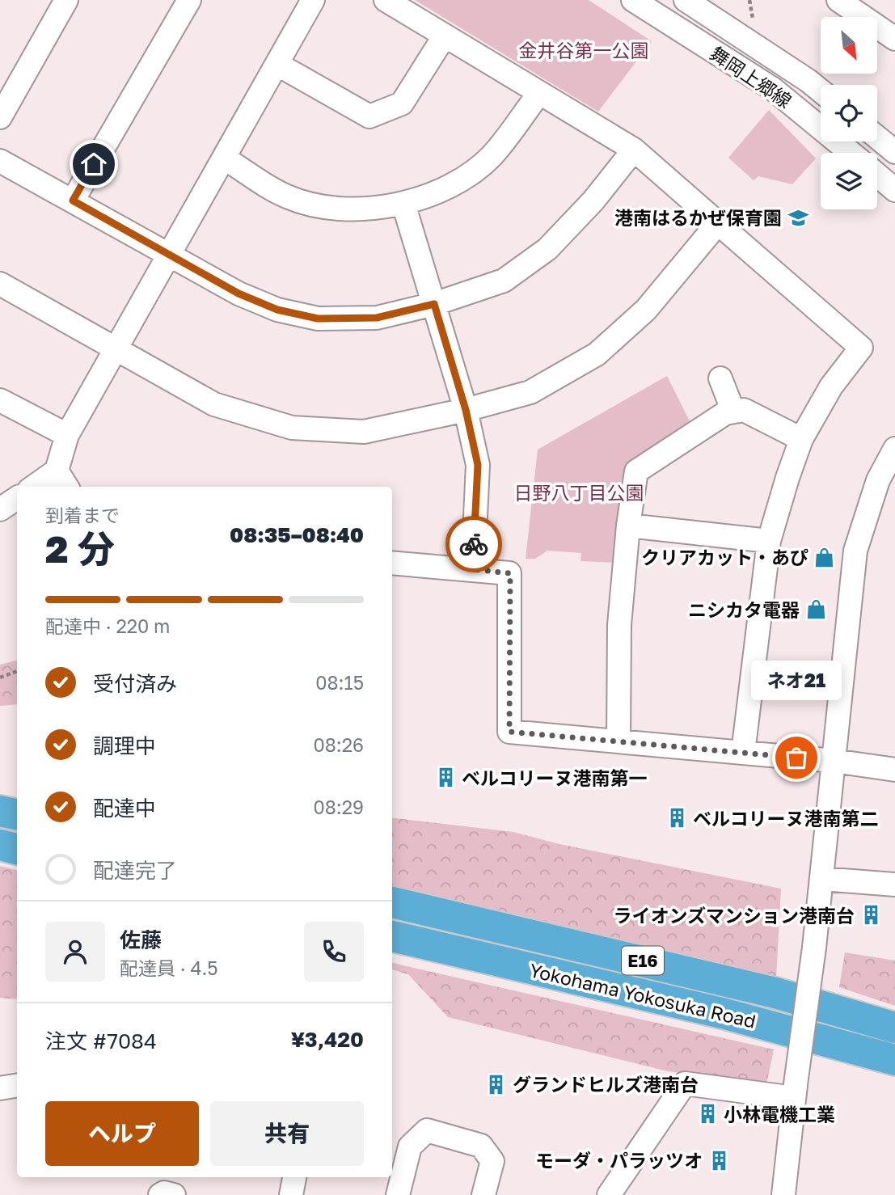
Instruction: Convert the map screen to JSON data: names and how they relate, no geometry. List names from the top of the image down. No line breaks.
{"streets":{"highway":["E16","Yokohama Yokosuka Road"],"street":["舞岡上郷線"]},"parks":["金井谷第一公園","日野八丁目公園"],"places":{"school or university":["港南はるかぜ保育園"],"shop":["クリアカット・あぴ","ニシカタ電器"],"other":["ネオ21"],"building":["ベルコリーヌ港南第一","ベルコリーヌ港南第二","ライオンズマンション港南台","グランドヒルズ港南台","小林電機工業","モーダ・パラッツオ"]},"north":"bottom right","page":{"heading":["2 分","到着まで","08:35–08:40"],"panel":["佐藤","配達員 · 4.5","注文 #7084","¥3,420"],"bar":"配達中 · 220 m","list":[["受付済み","08:15"],["調理中","08:26"],["配達中","08:29"],"配達完了"],"bubble":"ネオ21","buttons":["ヘルプ","共有"]}}
